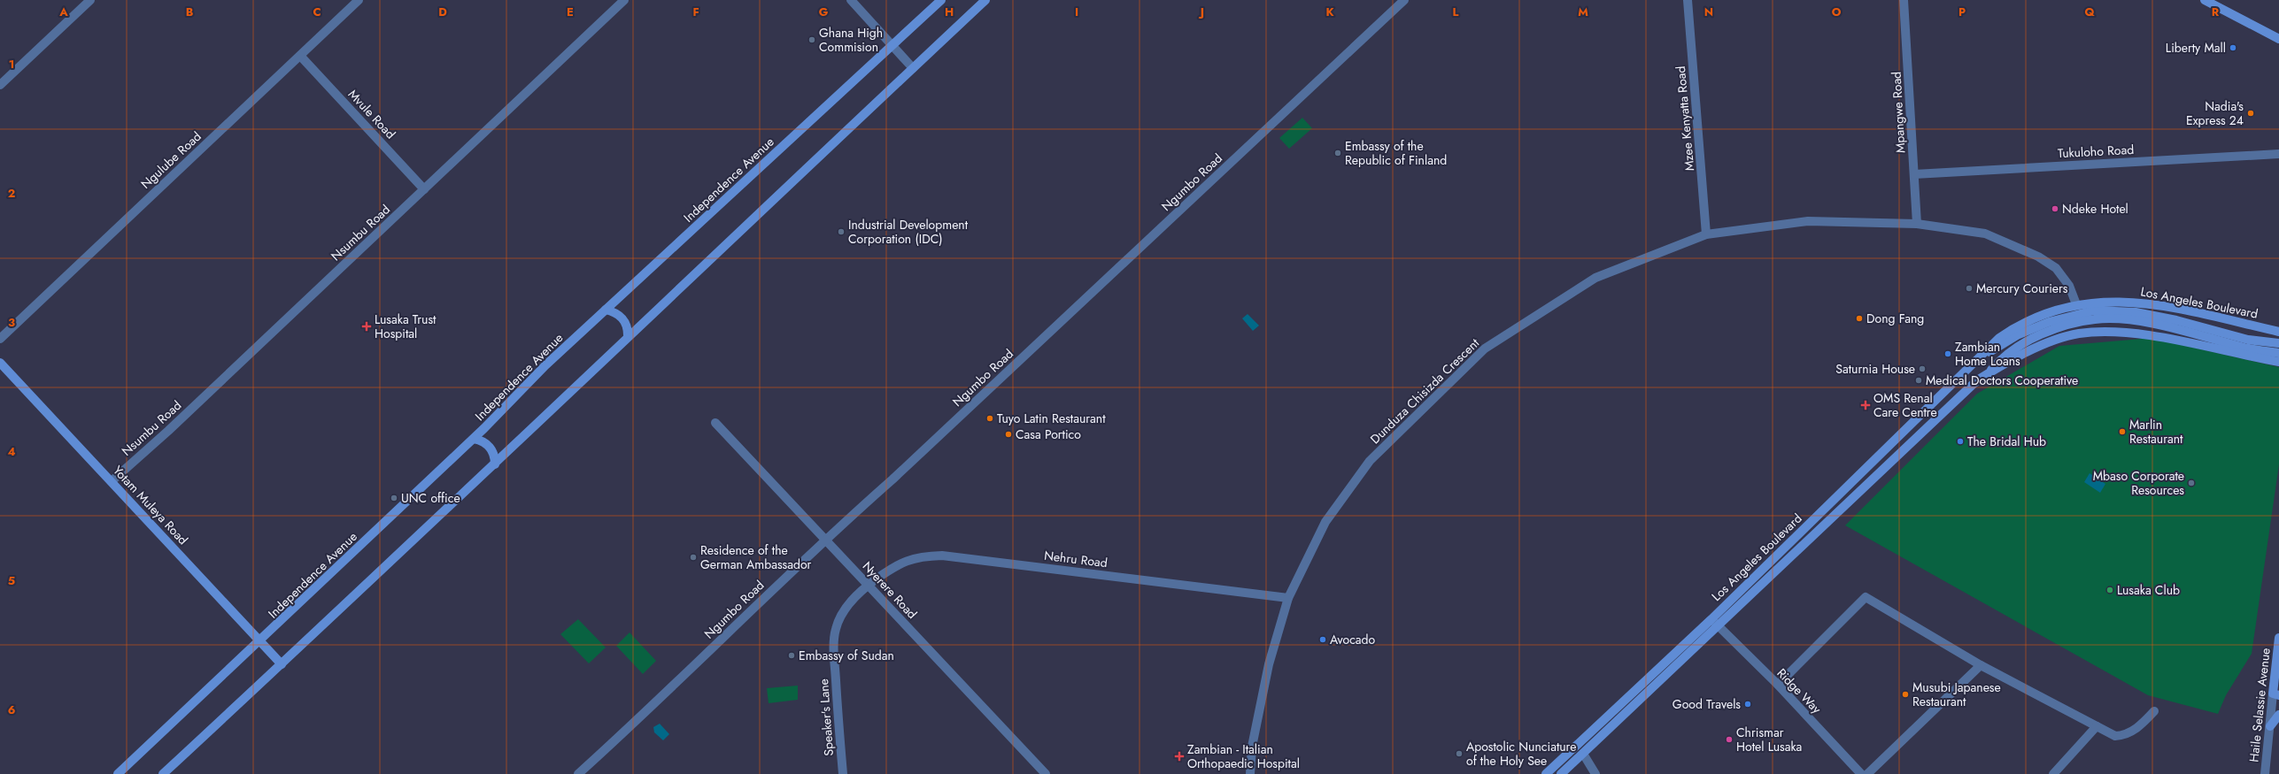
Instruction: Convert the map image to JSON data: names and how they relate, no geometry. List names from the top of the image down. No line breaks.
{"streets":{"main road":["Independence Avenue","Los Angeles Boulevard","Yotam Muleya Road","Haile Selassie Avenue"],"street":["Mpangwe Road","Mvule Road","Mzee Kenyatta Road","Tukuloho Road","Ngulube Road","Ngumbo Road","Nsumbu Road","Dunduza Chisizda Crescent","Nehru Road","Nyerere Road","Ridge Way","Speaker's Lane"]},"crossings":[["Mpangwe Road","Tukuloho Road"],["Mpangwe Road","Dunduza Chisizda Crescent"],["Mvule Road","Ngulube Road"],["Mvule Road","Nsumbu Road"],["Mzee Kenyatta Road","Dunduza Chisizda Crescent"],["Independence Avenue","Yotam Muleya Road"],["Ngumbo Road","Nyerere Road"],["Nsumbu Road","Yotam Muleya Road"],["Los Angeles Boulevard","Dunduza Chisizda Crescent"],["Los Angeles Boulevard","Ridge Way"],["Dunduza Chisizda Crescent","Nehru Road"],["Nehru Road","Nyerere Road"],["Nehru Road","Speaker's Lane"],["Nyerere Road","Speaker's Lane"]],"places":{"other":["Ghana High Commision","Liberty Mall","Nadia's Express 24","Embassy of the Republic of Finland","Ndeke Hotel","Industrial Development Corporation (IDC)","Mercury Couriers","Dong Fang","Zambian Home Loans","Saturnia House","Medical Doctors Cooperative","Tuyo Latin Restaurant","Marlin Restaurant","Casa Portico","The Bridal Hub","Mbaso Corporate Resources","UNC office","Residence of the German Ambassador","Lusaka Club","Avocado","Embassy of Sudan","Musubi Japanese Restaurant","Good Travels","Chrismar Hotel Lusaka","Apostolic Nunciature of the Holy See"],"health":["Lusaka Trust Hospital","OMS Renal Care Centre","Zambian - Italian Orthopaedic Hospital"]},"grid":{"columns":["A","B","C","D","E","F","G","H","I","J","K","L","M","N","O","P","Q","R"],"rows":["1","2","3","4","5","6"]}}
